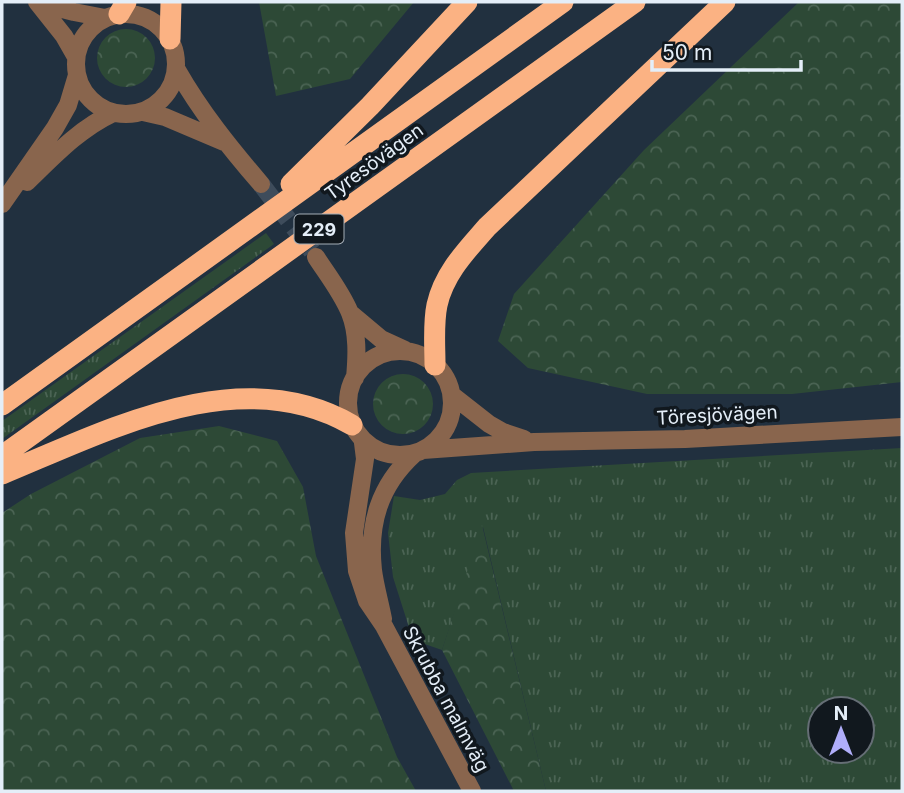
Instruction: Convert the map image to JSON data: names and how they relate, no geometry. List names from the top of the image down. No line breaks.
{"streets":{"highway":["Tyresövägen","229"],"street":["Töresjövägen","Skrubba malmväg"]},"crossings":[["Töresjövägen","Skrubba malmväg"]],"scale_bar":"50 m","north":"top"}
